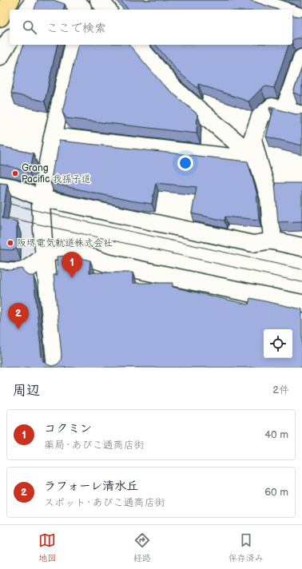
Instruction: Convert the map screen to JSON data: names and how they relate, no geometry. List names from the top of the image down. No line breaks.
{"places":["Grang Pacific 我孫子道","阪堺電気軌道株式会社"],"page":{"search":"ここで検索","pins":["1","2"],"heading":["周辺","2件"],"list":[{"mark":"1","name":"コクミン","note":"薬局 · あびこ通商店街","value":"40 m"},{"mark":"2","name":"ラフォーレ清水丘","note":"スポット · あびこ通商店街","value":"60 m"}],"nav":["地図","経路","保存済み"]}}
